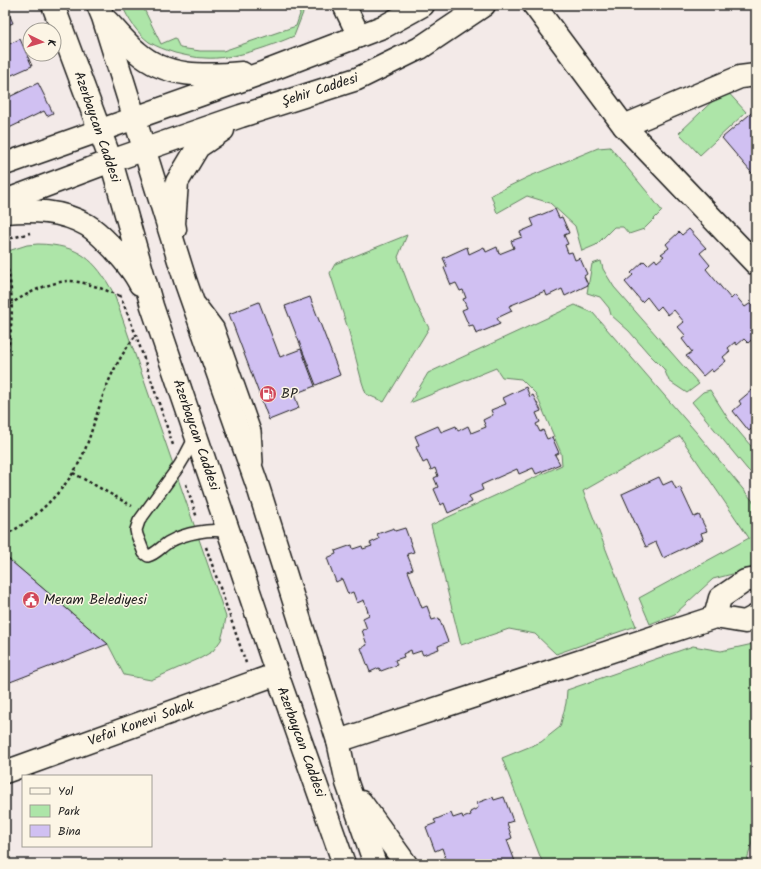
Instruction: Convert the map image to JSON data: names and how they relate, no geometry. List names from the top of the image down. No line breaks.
{"streets":{"main road":["Şehir Caddesi","Azerbaycan Caddesi","Vefai Konevi Sokak"]},"crossings":[["Şehir Caddesi","Azerbaycan Caddesi"],["Azerbaycan Caddesi","Vefai Konevi Sokak"]],"places":{"fuel station":["BP"],"public building":["Meram Belediyesi"]},"legend":["Yol","Park","Bina"],"north":"right"}
